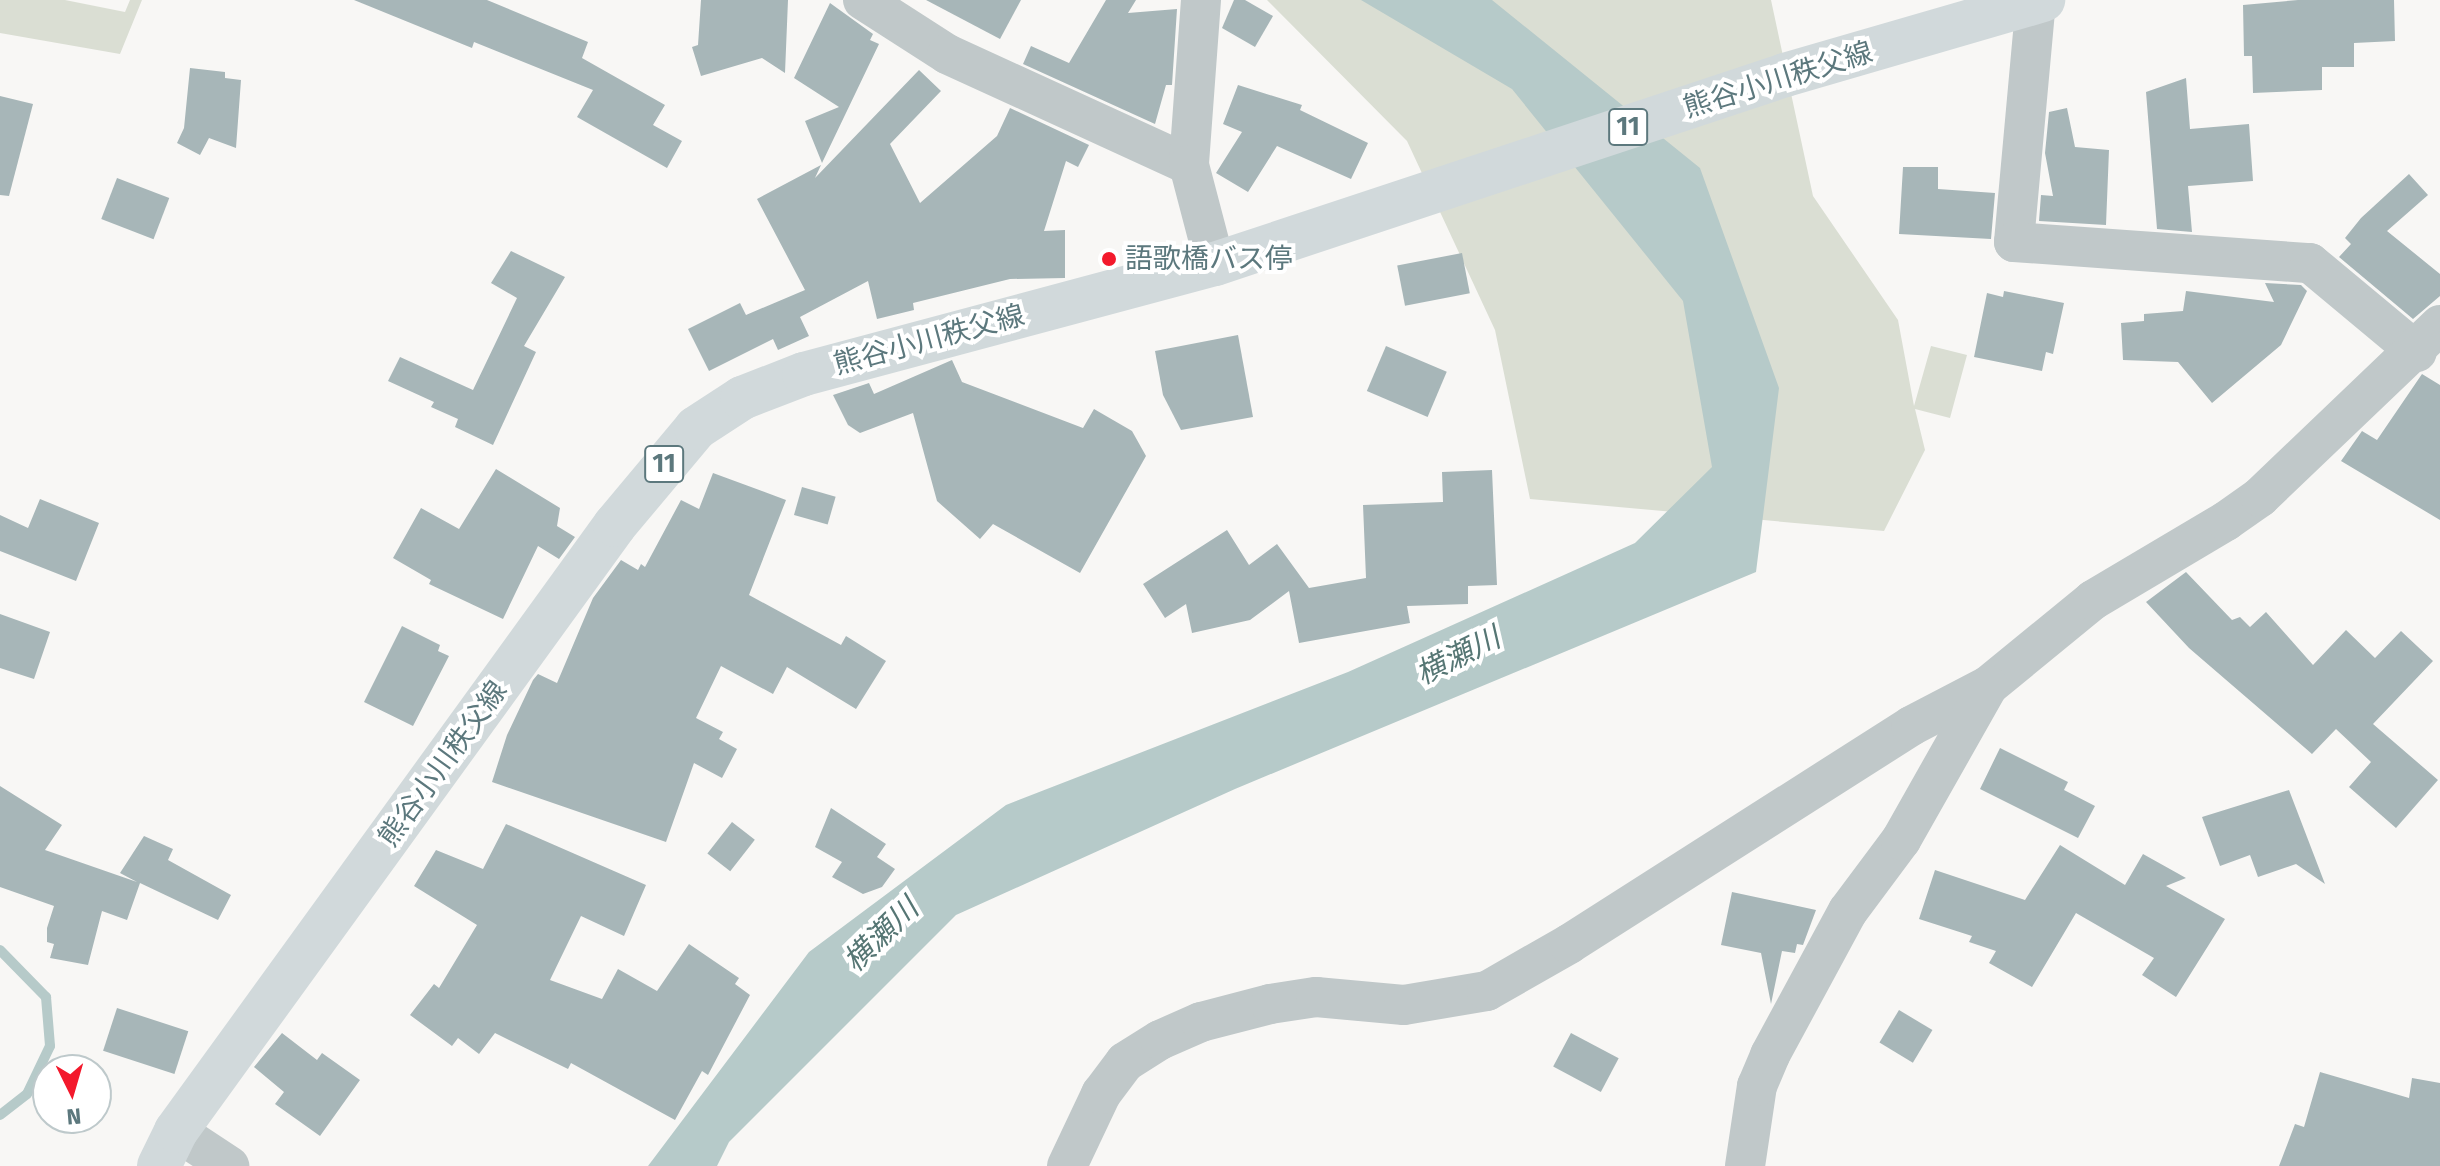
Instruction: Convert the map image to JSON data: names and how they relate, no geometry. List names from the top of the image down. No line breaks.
{"streets":{"main road":["熊谷小川秩父線","11"]},"water":["横瀬川"],"places":["語歌橋バス停"],"north":"bottom"}
